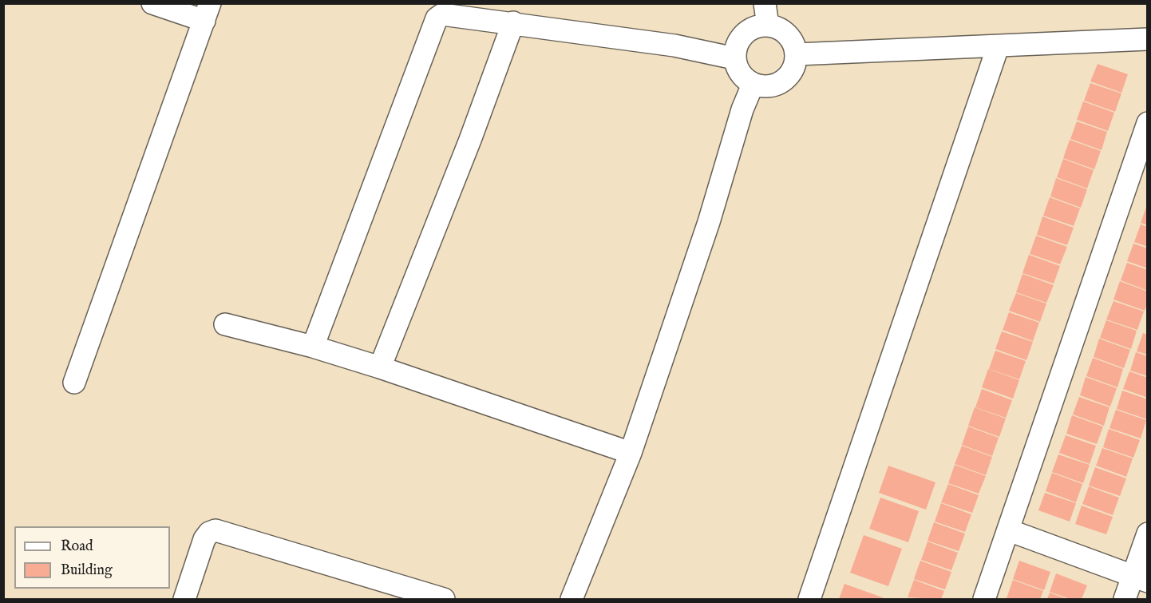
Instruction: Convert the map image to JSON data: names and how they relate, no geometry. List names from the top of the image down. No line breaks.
{"legend":["Road","Building"]}
